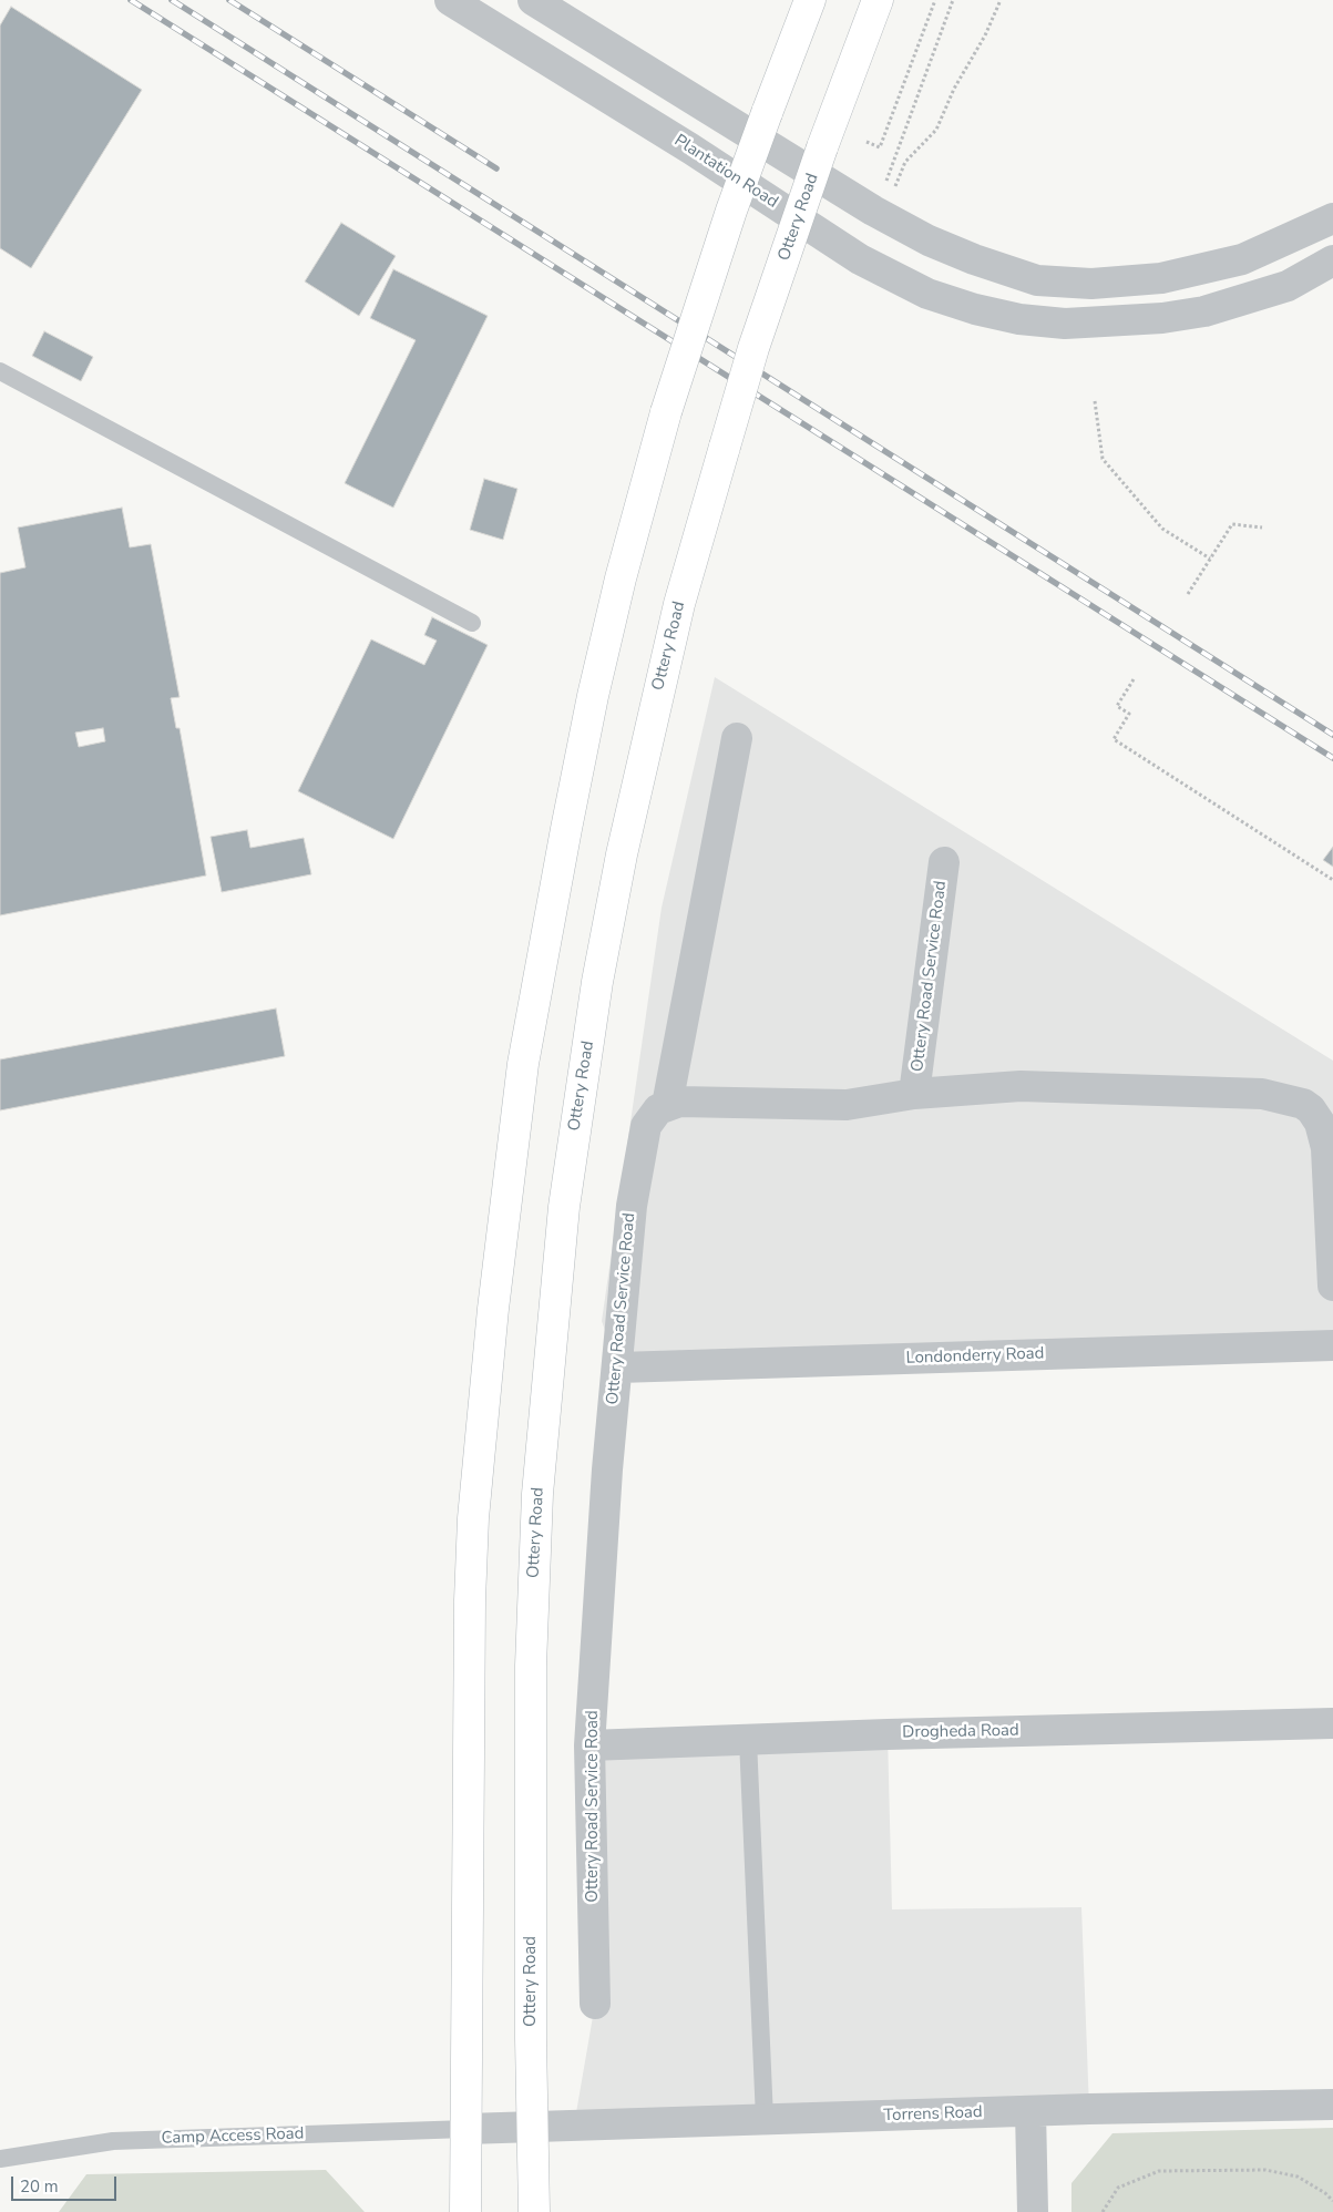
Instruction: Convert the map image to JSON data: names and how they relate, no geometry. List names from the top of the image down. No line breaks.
{"streets":{"main road":["Ottery Road"],"street":["Plantation Road","Ottery Road Service Road","Londonderry Road","Drogheda Road","Torrens Road"],"lane":["Camp Access Road"]},"crossings":[["Ottery Road","Torrens Road"],["Ottery Road Service Road","Londonderry Road"],["Ottery Road Service Road","Drogheda Road"],["Torrens Road","Camp Access Road"]],"scale_bar":"20 m"}
